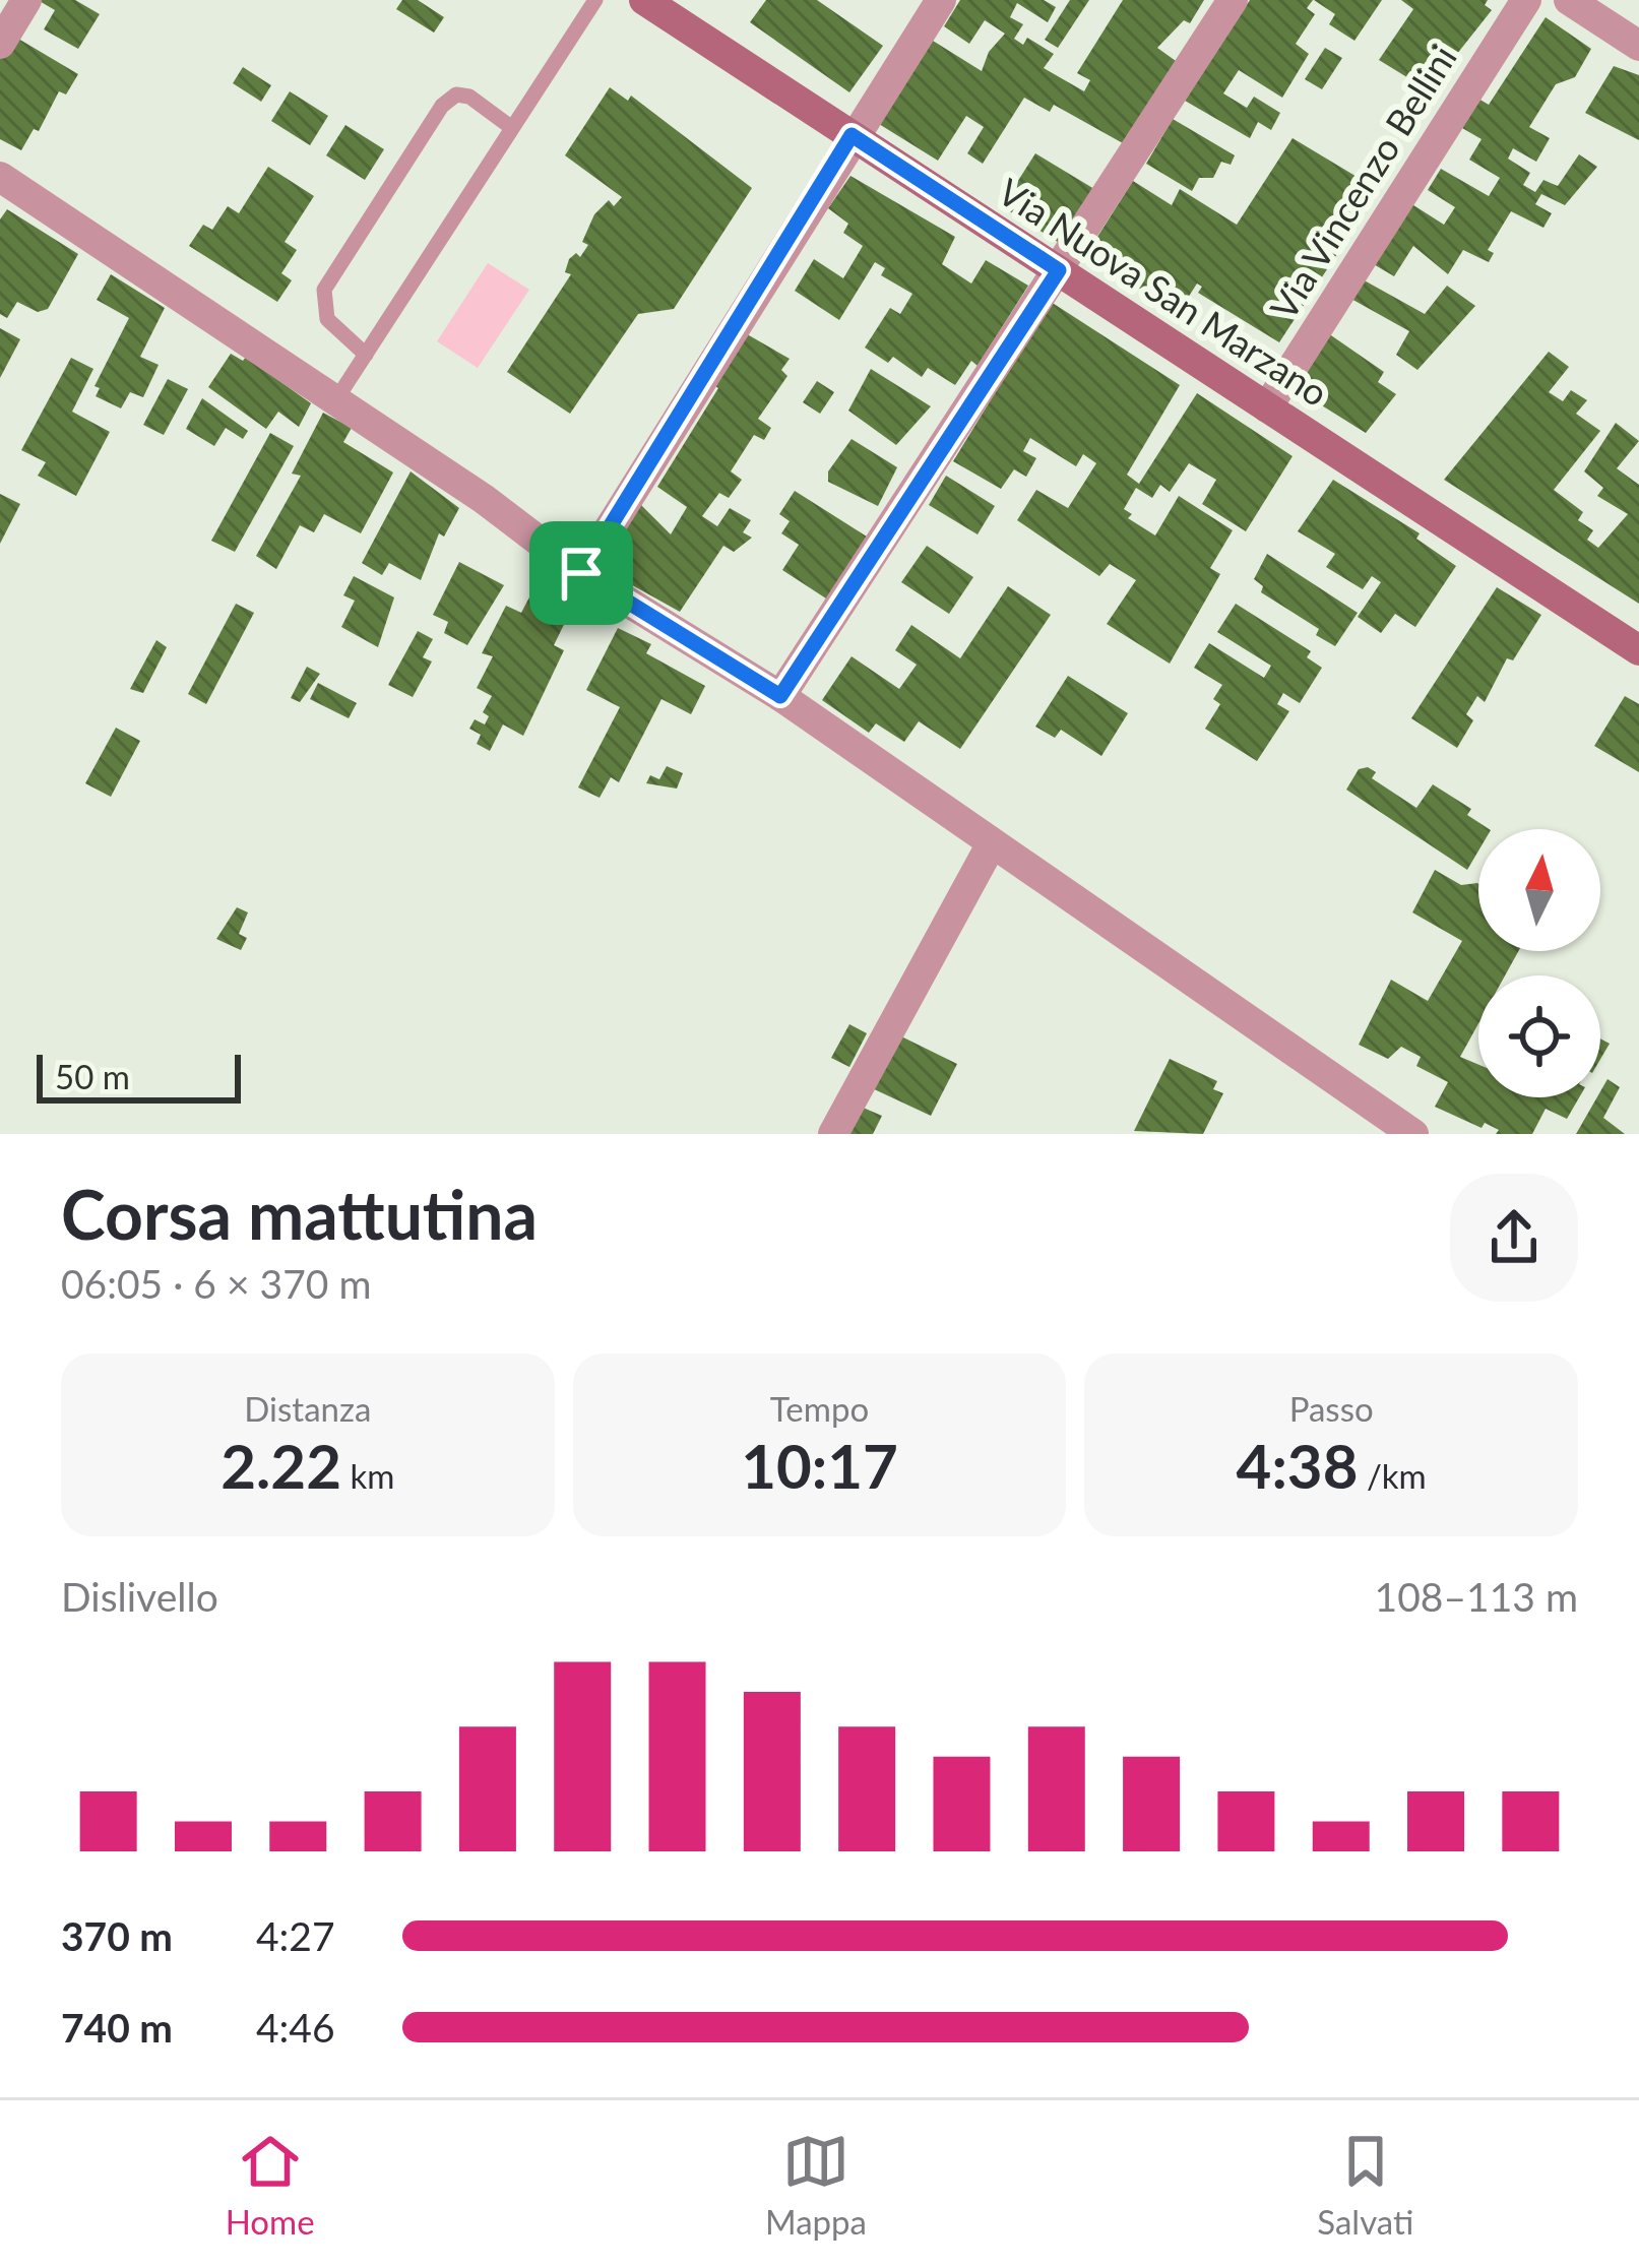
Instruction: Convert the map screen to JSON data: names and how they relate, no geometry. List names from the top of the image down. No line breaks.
{"streets":{"main road":["Via Nuova San Marzano"],"street":["Via Vincenzo Bellini"]},"crossings":[["Via Vincenzo Bellini","Via Nuova San Marzano"]],"scale_bar":"50 m","north":"top","page":{"scale":"50 m","heading":["Corsa mattutina","06:05 · 6 × 370 m"],"stats":[["Distanza","2.22 km"],["Tempo","10:17"],["Passo","4:38 /km"]],"chart":["Dislivello","108–113 m"],"list":[{"name":"370 m","note":"4:27"},{"name":"740 m","note":"4:46"}],"tabs":["Home","Mappa","Salvati"]}}
